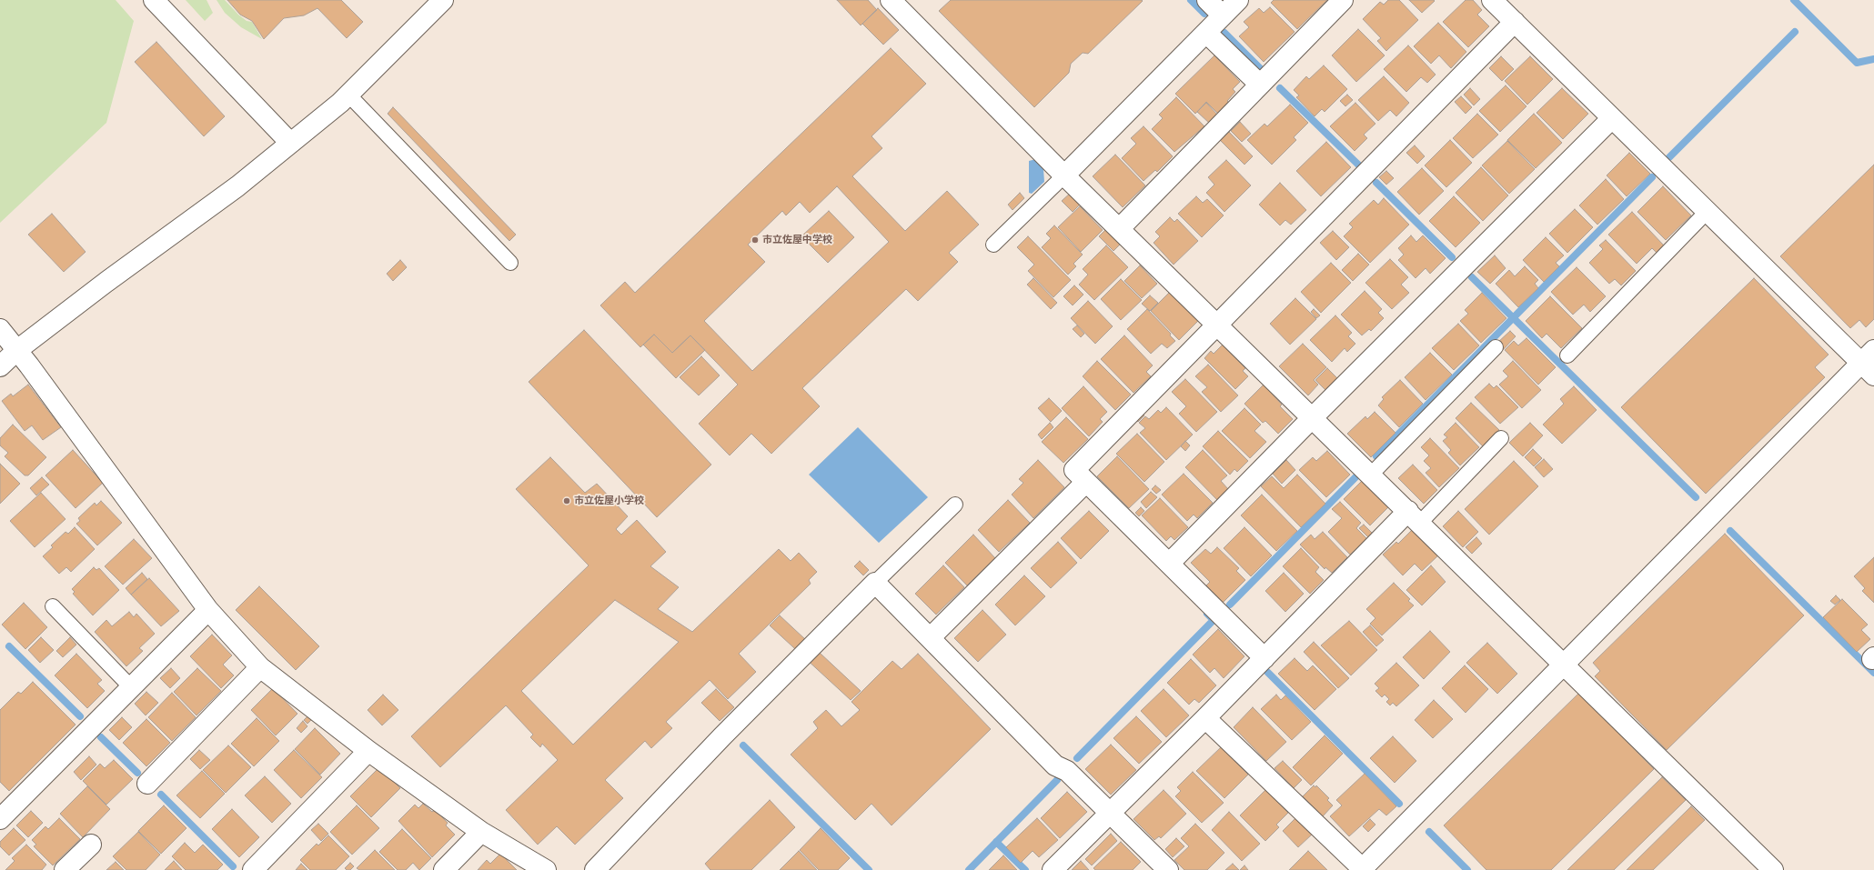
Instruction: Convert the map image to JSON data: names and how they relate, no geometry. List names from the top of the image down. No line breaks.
{"places":["市立佐屋中学校","市立佐屋小学校"]}
